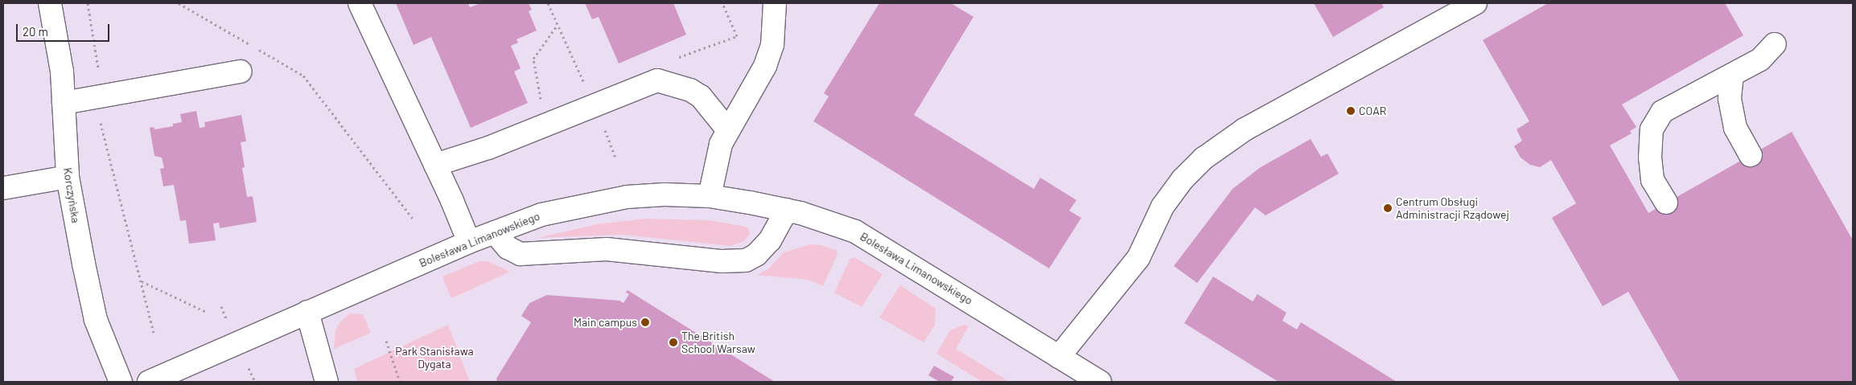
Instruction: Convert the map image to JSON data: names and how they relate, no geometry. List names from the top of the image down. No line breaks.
{"streets":{"street":["Korczyńska","Bolesława Limanowskiego"]},"parks":["Park Stanisława Dygata"],"places":["COAR","Centrum Obsługi Administracji Rządowej","Main campus","The British School Warsaw"],"scale_bar":"20 m"}
